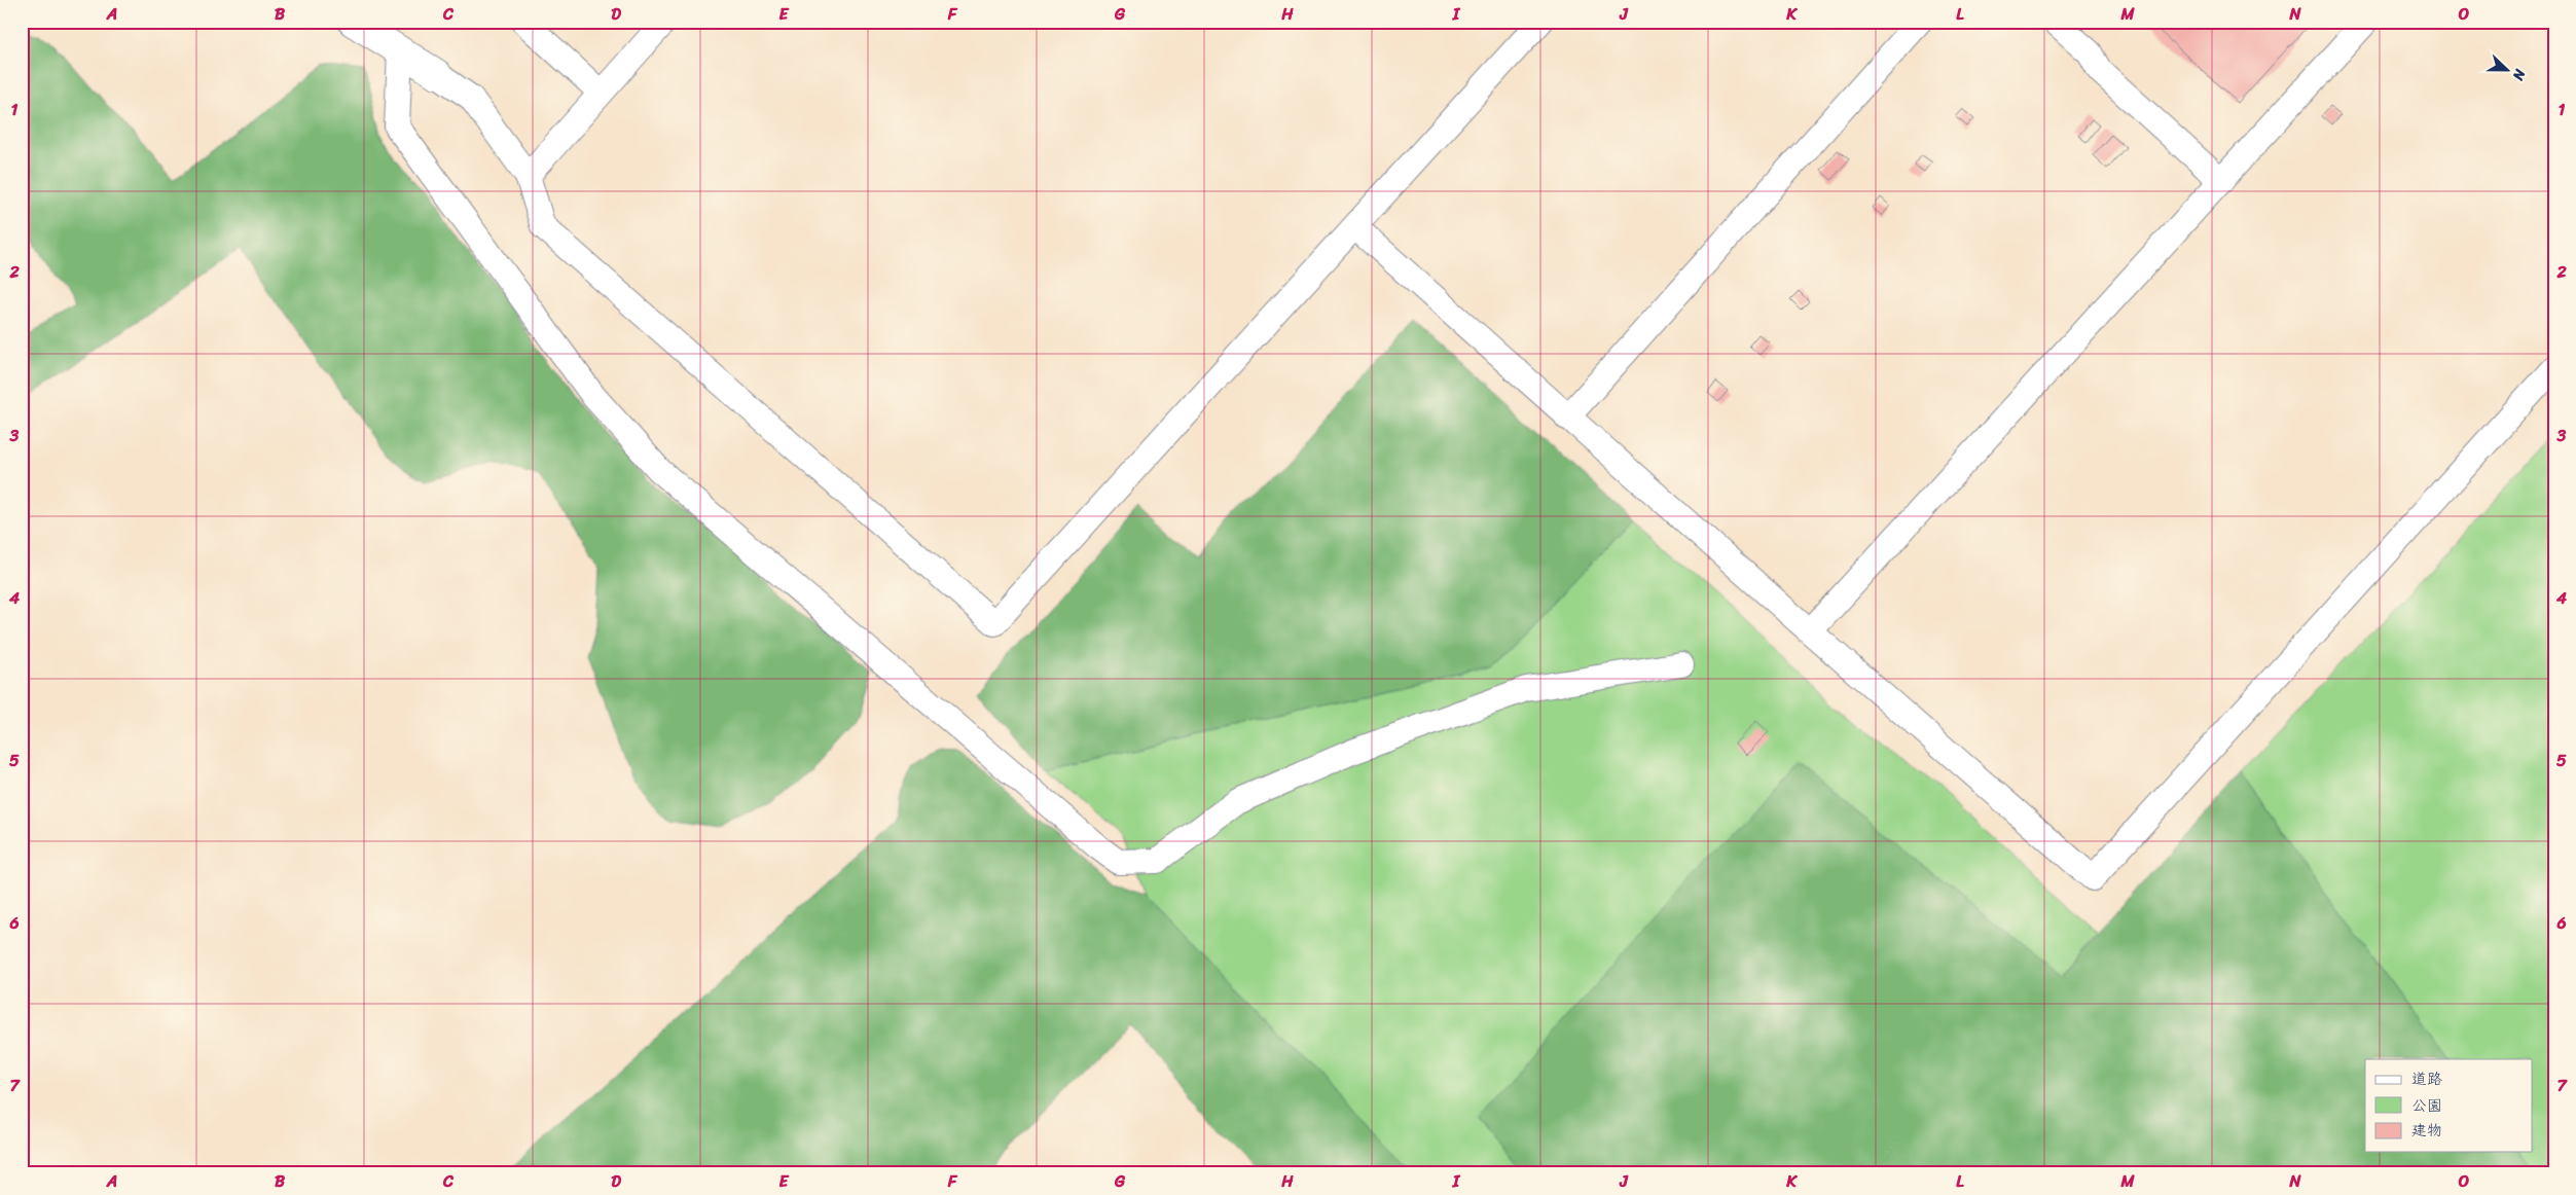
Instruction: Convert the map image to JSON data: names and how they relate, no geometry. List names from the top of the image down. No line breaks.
{"legend":["道路","公園","建物"],"north":"right","grid":{"columns":["A","B","C","D","E","F","G","H","I","J","K","L","M","N","O"],"rows":["1","2","3","4","5","6","7"]}}
